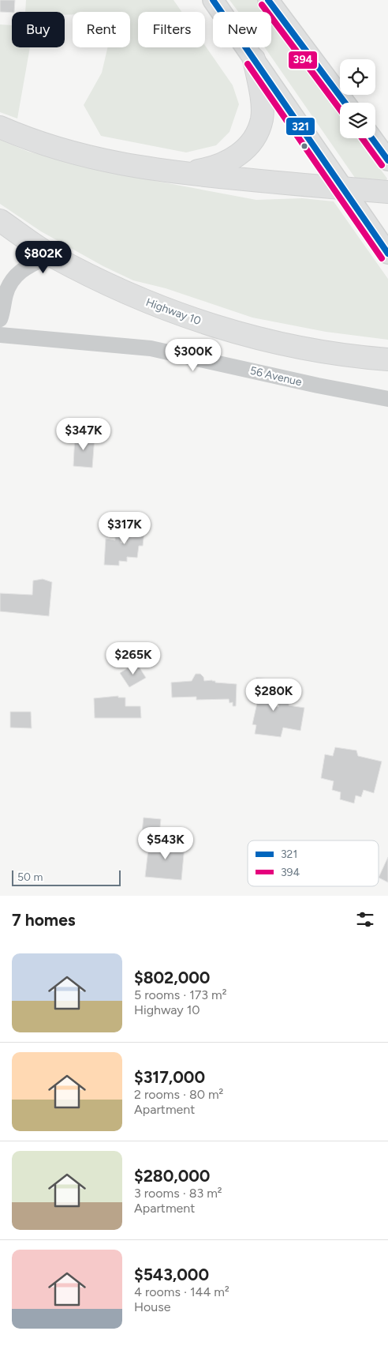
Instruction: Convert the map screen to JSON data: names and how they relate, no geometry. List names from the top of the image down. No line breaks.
{"streets":{"highway":["Highway 10"],"street":["56 Avenue"]},"lines":["transit line 321","transit line 394"],"legend":["321","394"],"scale_bar":"50 m","page":{"chip":["Buy","Rent","Filters","New"],"price":["$802K","$300K","$347K","$317K","$265K","$280K","$543K"],"scale":"50 m","heading":"7 homes","list":[{"name":"$802,000","note":"5 rooms · 173 m² · Highway 10"},{"name":"$317,000","note":"2 rooms · 80 m² · Apartment"},{"name":"$280,000","note":"3 rooms · 83 m² · Apartment"},{"name":"$543,000","note":"4 rooms · 144 m² · House"}]}}
